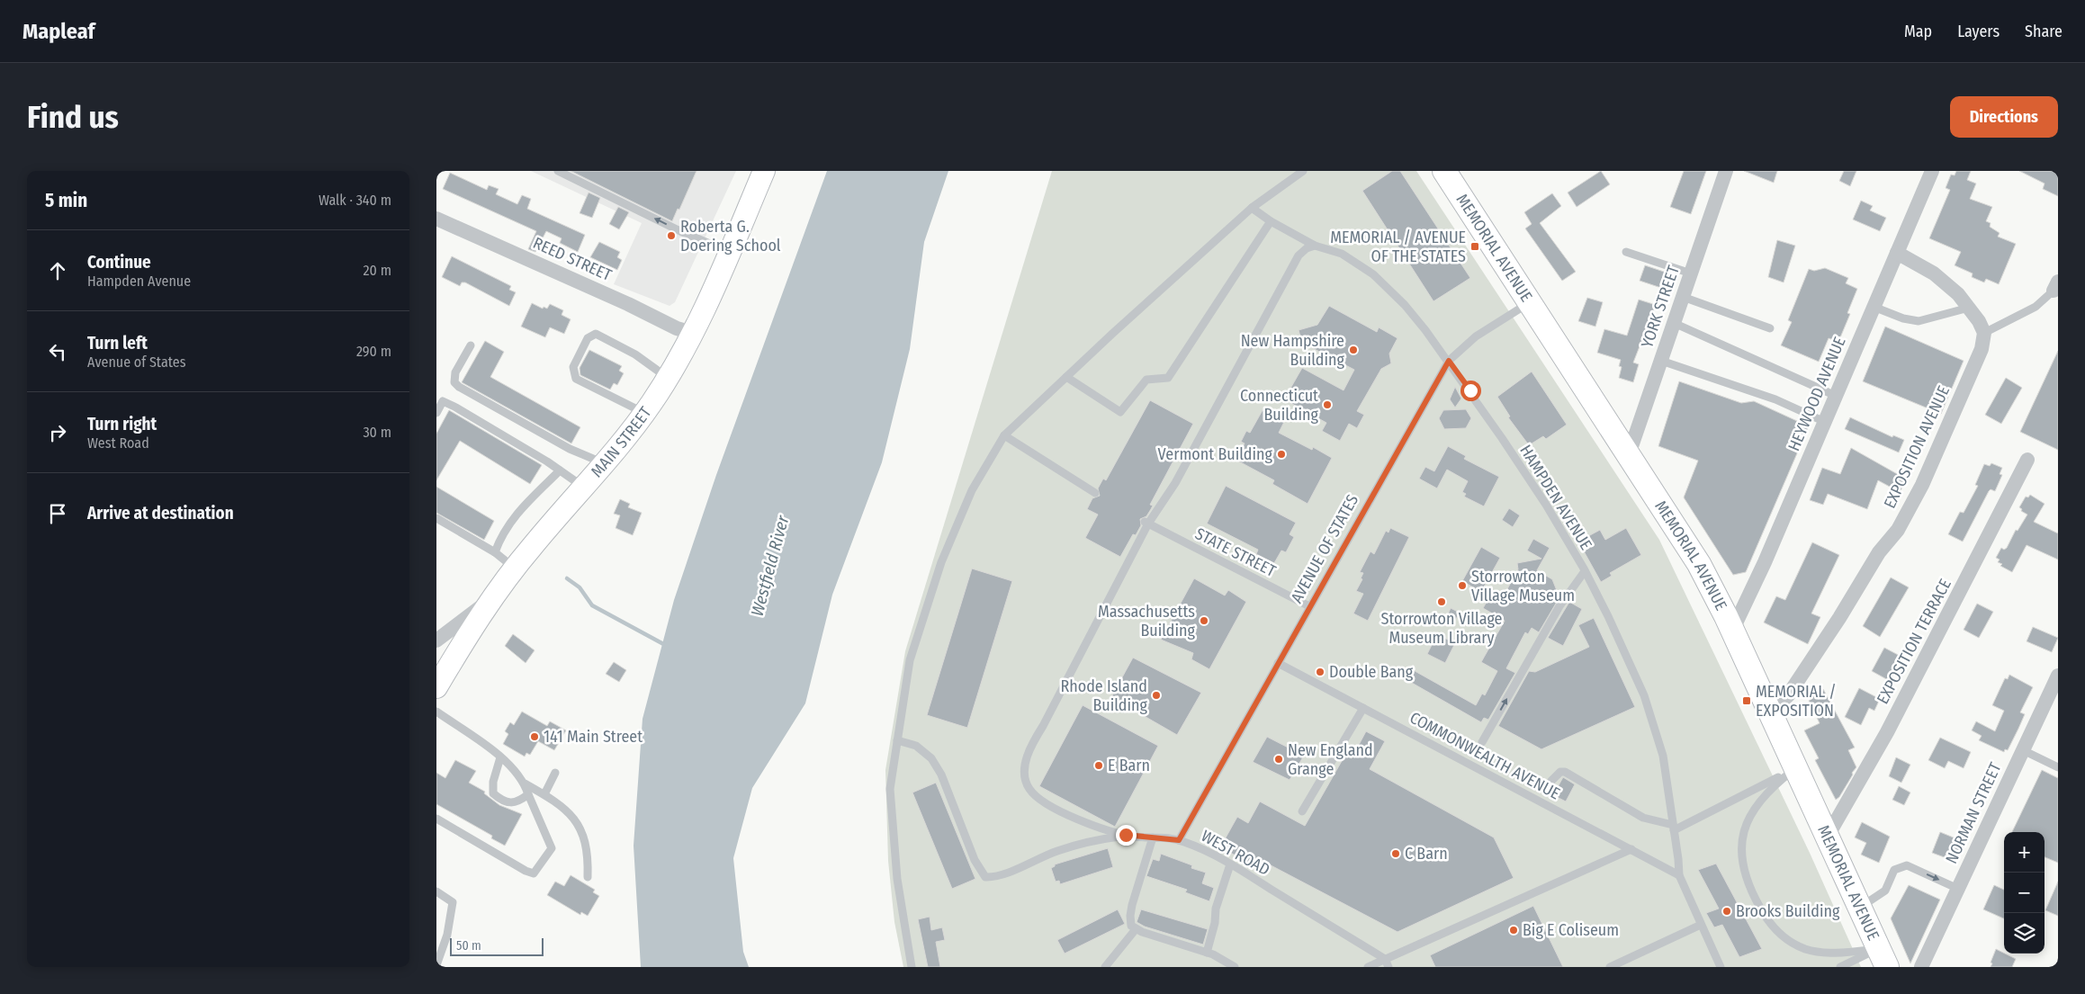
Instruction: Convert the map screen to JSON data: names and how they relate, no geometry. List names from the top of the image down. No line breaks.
{"streets":{"main road":["MEMORIAL AVENUE","MAIN STREET"],"street":["REED STREET","YORK STREET","HEYWOOD AVENUE","EXPOSITION AVENUE","EXPOSITION TERRACE","NORMAN STREET"],"lane":["HAMPDEN AVENUE","AVENUE OF STATES","STATE STREET","COMMONWEALTH AVENUE","WEST ROAD"]},"crossings":[["MEMORIAL AVENUE","YORK STREET"],["MEMORIAL AVENUE","HEYWOOD AVENUE"],["MEMORIAL AVENUE","EXPOSITION AVENUE"],["MEMORIAL AVENUE","AVENUE OF STATES"],["MEMORIAL AVENUE","EXPOSITION TERRACE"],["REED STREET","MAIN STREET"],["HAMPDEN AVENUE","AVENUE OF STATES"],["HAMPDEN AVENUE","COMMONWEALTH AVENUE"],["AVENUE OF STATES","STATE STREET"],["AVENUE OF STATES","COMMONWEALTH AVENUE"],["AVENUE OF STATES","WEST ROAD"],["STATE STREET","WEST ROAD"]],"water":["Westfield River"],"places":{"other":["Roberta G. Doering School","New Hampshire Building","Connecticut Building","Vermont Building","Storrowton Village Museum","Storrowton Village Museum Library","Massachusetts Building","Double Bang","Rhode Island Building","141 Main Street","New England Grange","E Barn","C Barn","Brooks Building","Big E Coliseum"],"transit":["MEMORIAL / AVENUE OF THE STATES","MEMORIAL / EXPOSITION"]},"scale_bar":"50 m","page":{"header":"Mapleaf","nav":["Map","Layers","Share"],"buttons":"Directions","title":"Find us","heading":["5 min","Walk · 340 m"],"list":[["Continue","Hampden Avenue","20 m"],["Turn left","Avenue of States","290 m"],["Turn right","West Road","30 m"],"Arrive at destination"],"map_buttons":["+","−"],"scale":"50 m"}}
